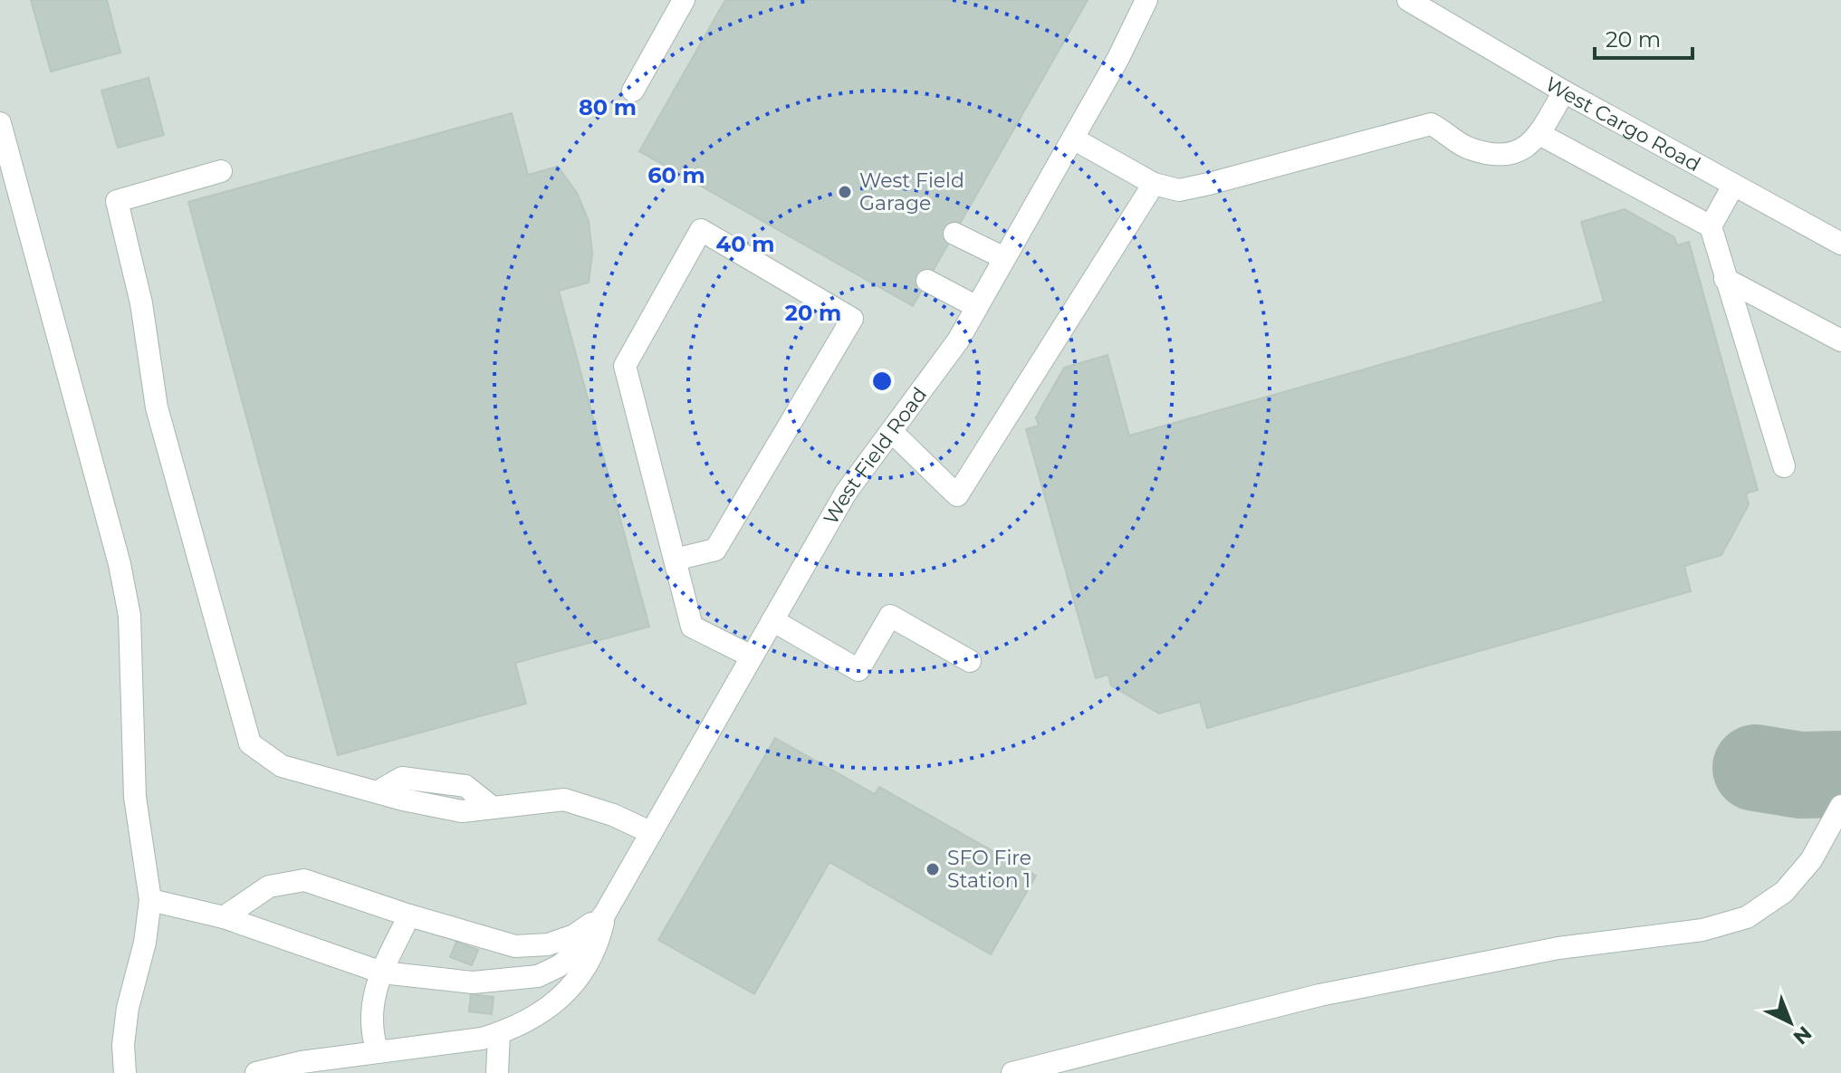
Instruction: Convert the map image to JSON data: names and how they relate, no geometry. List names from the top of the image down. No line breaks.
{"streets":{"street":["West Cargo Road","West Field Road"]},"places":["West Field Garage","SFO Fire Station 1"],"scale_bar":"20 m","north":"bottom right","rings":["80 m","60 m","40 m","20 m"]}
